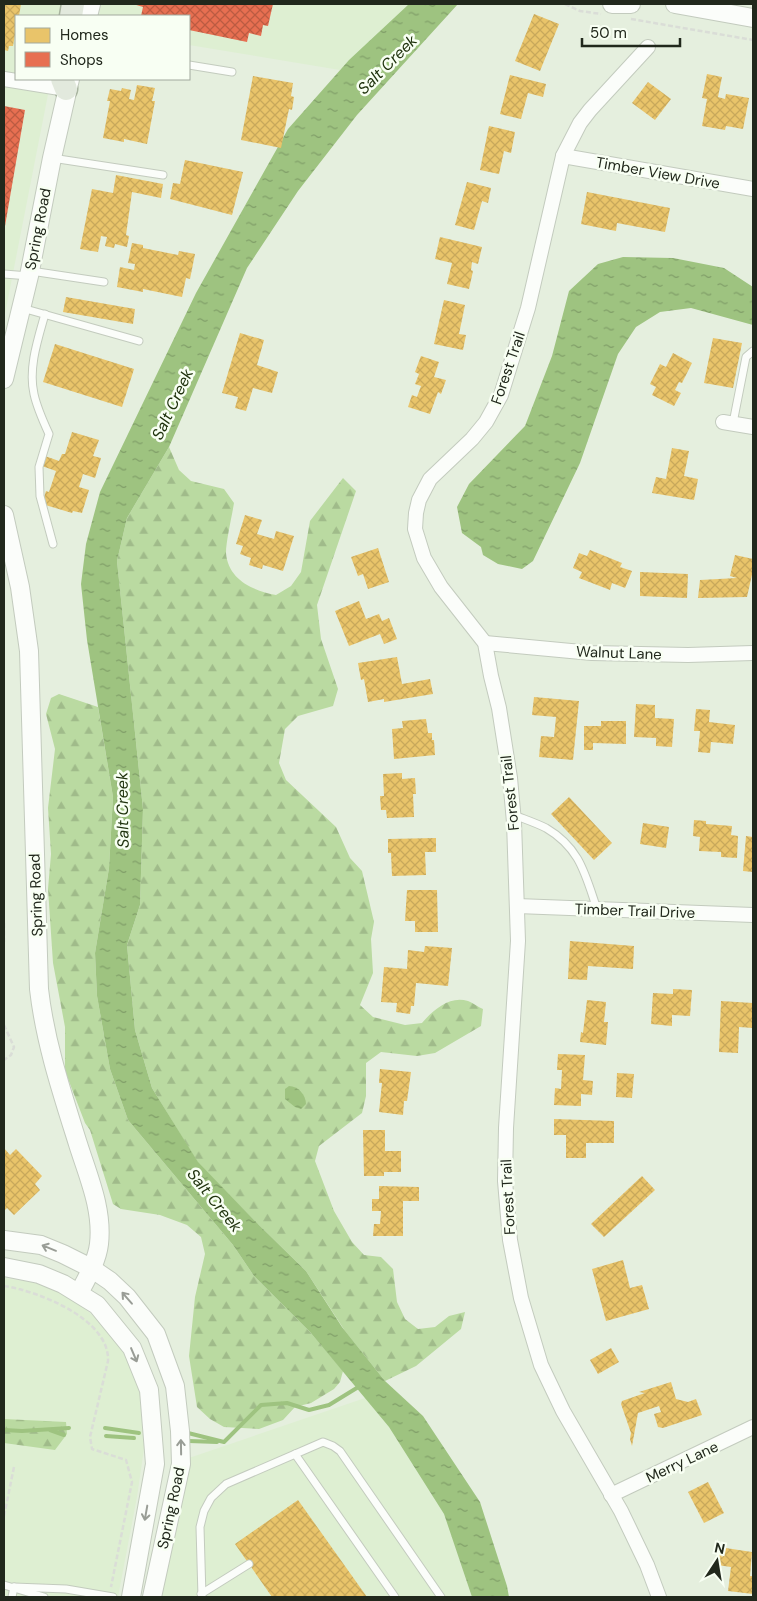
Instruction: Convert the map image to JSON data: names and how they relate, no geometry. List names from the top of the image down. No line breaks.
{"streets":{"street":["Timber View Drive","Spring Road","Forest Trail","Walnut Lane","Timber Trail Drive","Merry Lane"]},"crossings":[["Timber View Drive","Forest Trail"],["Forest Trail","Walnut Lane"],["Forest Trail","Timber Trail Drive"],["Forest Trail","Merry Lane"]],"water":["Salt Creek"],"legend":["Homes","Shops"],"scale_bar":"50 m","north":"top"}
